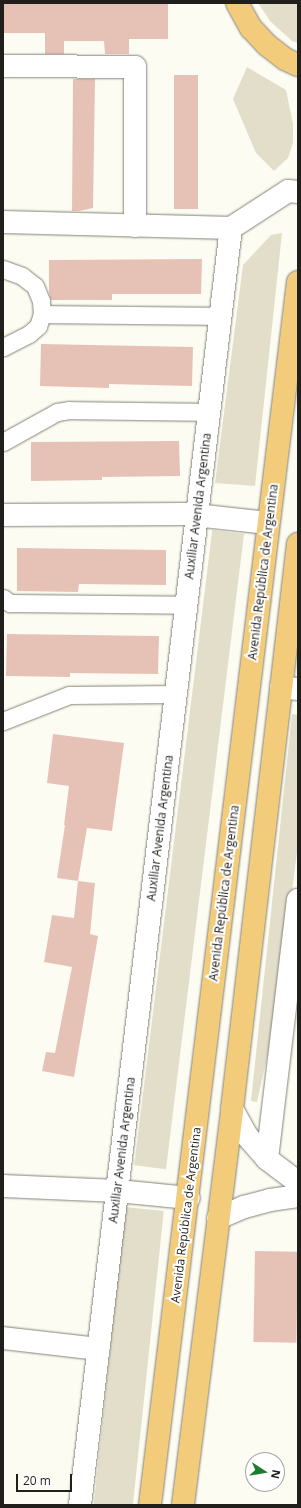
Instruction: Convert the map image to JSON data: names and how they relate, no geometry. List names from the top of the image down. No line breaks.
{"streets":{"main road":["Avenida República de Argentina"],"street":["Auxiliar Avenida Argentina"]},"scale_bar":"20 m","north":"right"}
